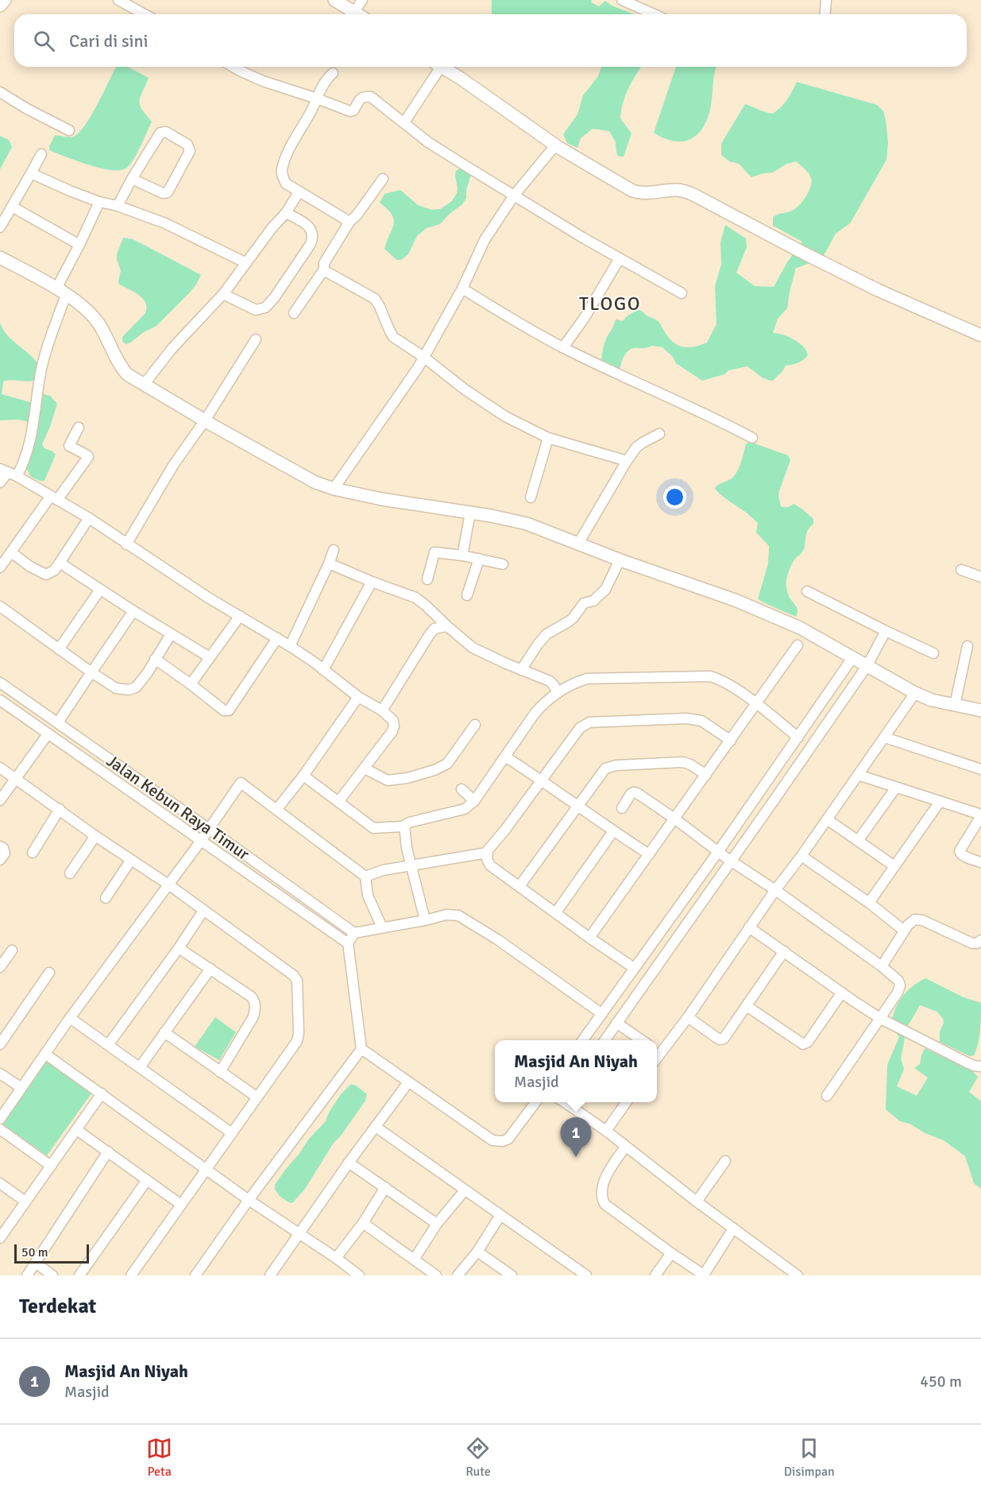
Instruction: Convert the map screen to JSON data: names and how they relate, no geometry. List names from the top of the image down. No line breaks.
{"streets":{"street":["Jalan Kebun Raya Timur"]},"districts":["TLOGO"],"scale_bar":"50 m","page":{"search":"Cari di sini","popup":["Masjid An Niyah","Masjid"],"pins":"1","scale":"50 m","heading":"Terdekat","list":[{"mark":"1","name":"Masjid An Niyah","note":"Masjid","value":"450 m"}],"nav":["Peta","Rute","Disimpan"]}}
